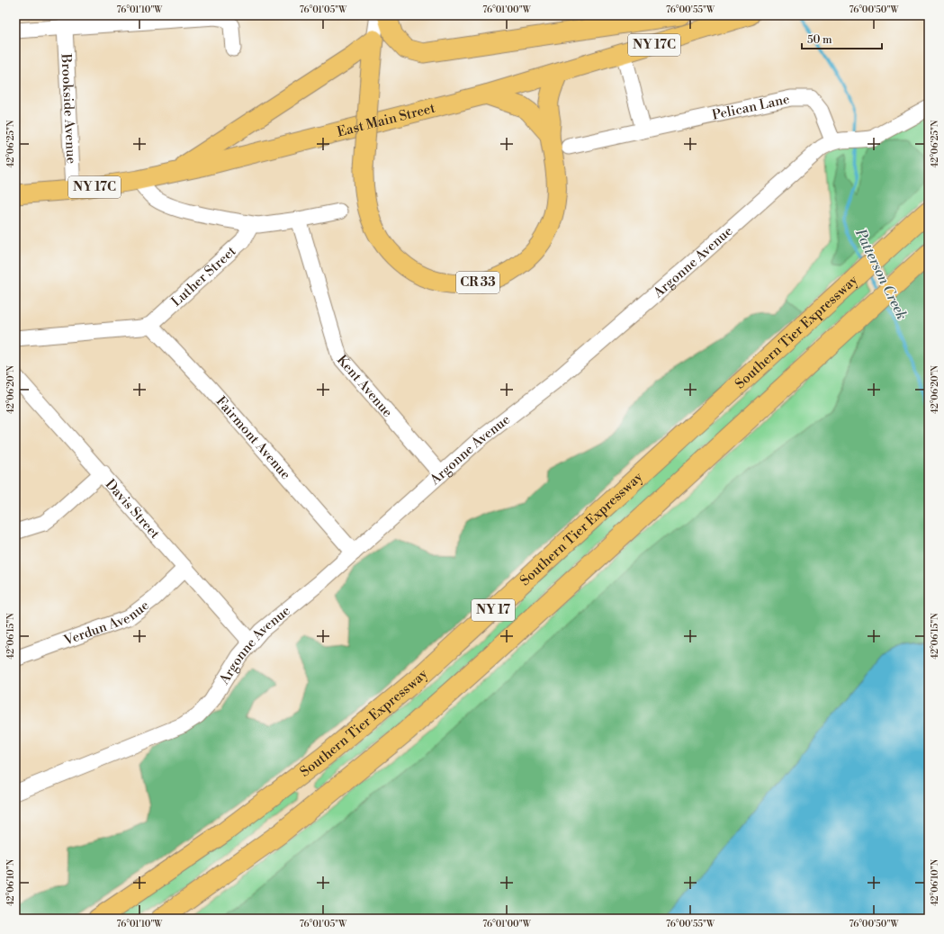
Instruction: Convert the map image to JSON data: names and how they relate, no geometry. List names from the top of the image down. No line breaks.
{"streets":{"highway":["Southern Tier Expressway","NY 17"],"main road":["NY 17C","East Main Street","CR 33"],"street":["Pelican Lane","Brookside Avenue","Argonne Avenue","Luther Street","Kent Avenue","Fairmont Avenue","Davis Street","Verdun Avenue"]},"crossings":[["Pelican Lane","Argonne Avenue"],["Brookside Avenue","East Main Street"],["East Main Street","CR 33"],["Argonne Avenue","Kent Avenue"],["Argonne Avenue","Fairmont Avenue"],["Argonne Avenue","Davis Street"],["Luther Street","Fairmont Avenue"],["Davis Street","Verdun Avenue"]],"water":["Patterson Creek"],"scale_bar":"50 m","coordinates":["76°01'10\"W","76°01'05\"W","76°01'00\"W","76°00'55\"W","76°00'50\"W","42°06'25\"N","42°06'20\"N","42°06'15\"N","42°06'10\"N"]}
